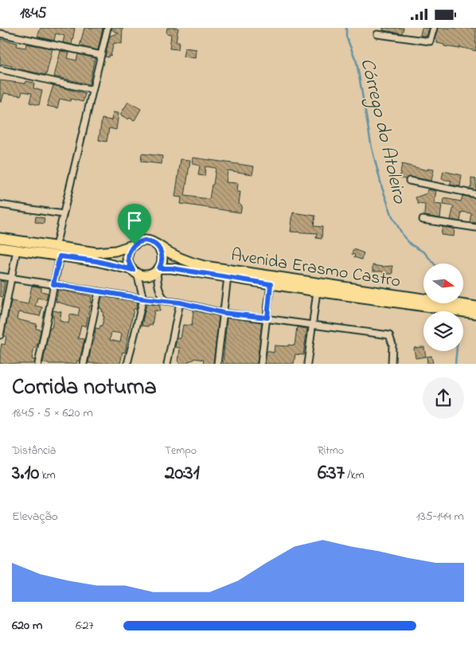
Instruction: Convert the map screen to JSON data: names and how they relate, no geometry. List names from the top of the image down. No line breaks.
{"streets":{"main road":["Avenida Erasmo Castro"]},"water":["Córrego do Atoleiro"],"north":"right","page":{"status":"18:45","heading":["Corrida noturna","18:45 · 5 × 620 m"],"stats":[["Distância","3.10 km"],["Tempo","20:31"],["Ritmo","6:37 /km"]],"chart":["Elevação","135–144 m"],"list":[{"name":"620 m","note":"6:27"}]}}
